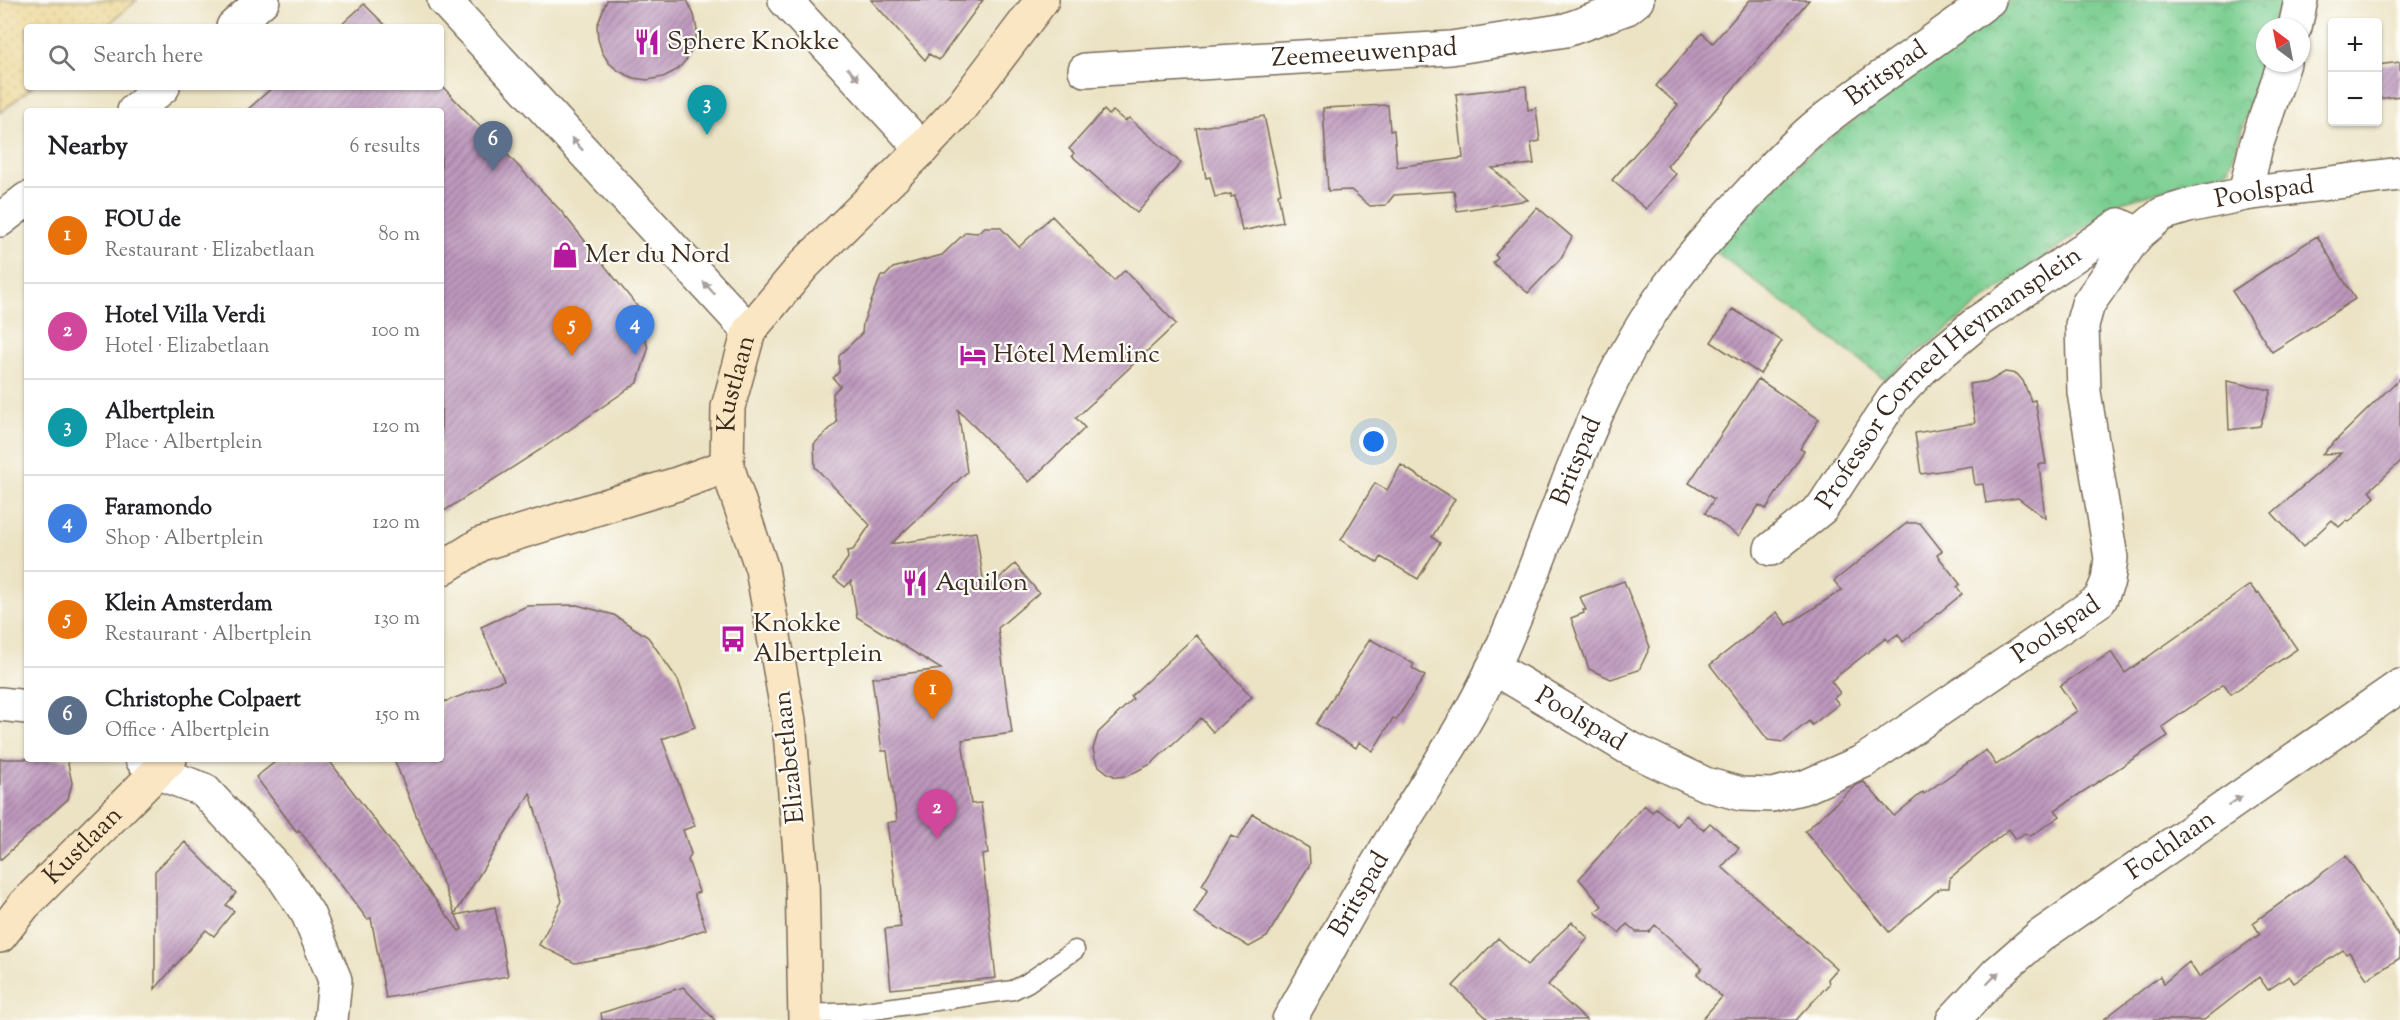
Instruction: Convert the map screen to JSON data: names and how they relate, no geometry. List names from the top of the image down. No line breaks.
{"streets":{"street":["Zeemeeuwenpad","Britspad","Poolspad","Professor Corneel Heymansplein","Kustlaan","Elizabetlaan","Fochlaan"]},"crossings":[["Britspad","Poolspad"],["Poolspad","Professor Corneel Heymansplein"],["Kustlaan","Elizabetlaan"]],"one_way":["Fochlaan"],"places":{"restaurant":["Sphere Knokke","Aquilon"],"shop":["Mer du Nord"],"hotel":["Hôtel Memlinc"],"bus stop":["Knokke Albertplein"]},"north":"top left","page":{"map_buttons":["+","−"],"search":"Search here","pins":["3","6","4","5","1","2"],"heading":["Nearby","6 results"],"list":[{"mark":"1","name":"FOU de","note":"Restaurant · Elizabetlaan","value":"80 m"},{"mark":"2","name":"Hotel Villa Verdi","note":"Hotel · Elizabetlaan","value":"100 m"},{"mark":"3","name":"Albertplein","note":"Place · Albertplein","value":"120 m"},{"mark":"4","name":"Faramondo","note":"Shop · Albertplein","value":"120 m"},{"mark":"5","name":"Klein Amsterdam","note":"Restaurant · Albertplein","value":"130 m"},{"mark":"6","name":"Christophe Colpaert","note":"Office · Albertplein","value":"150 m"}]}}
